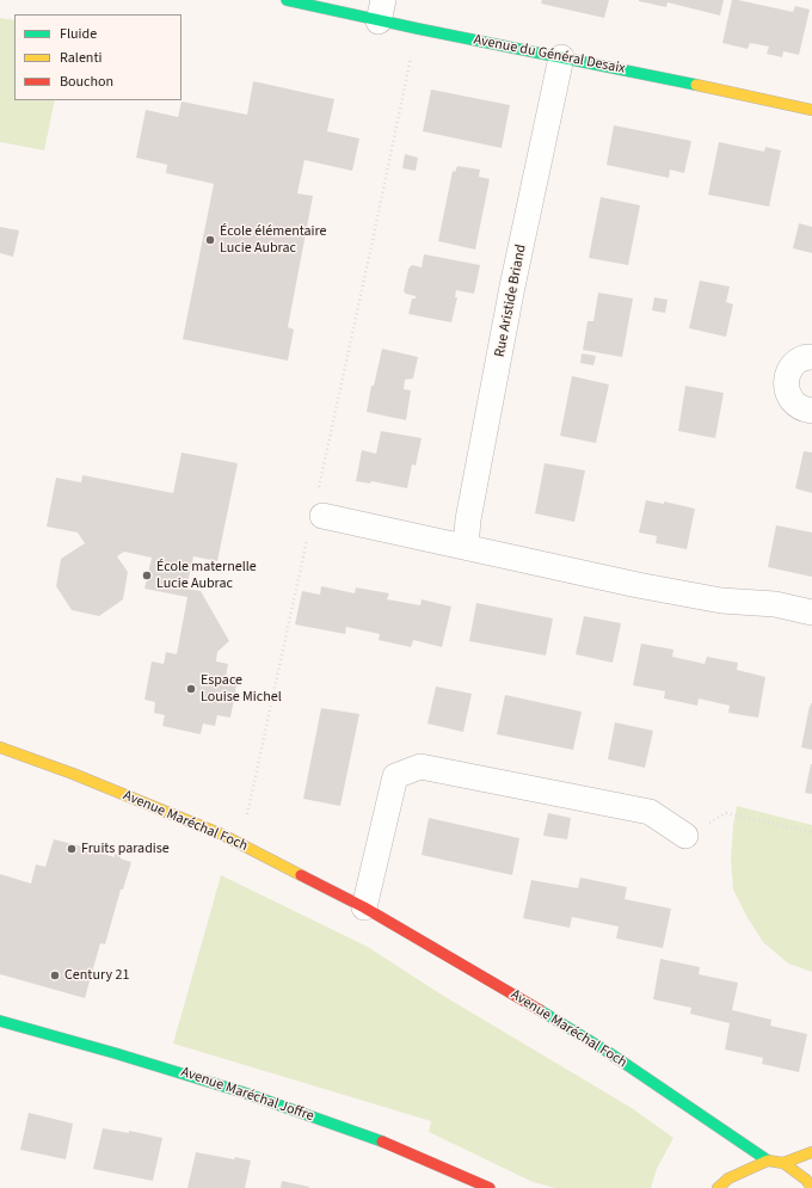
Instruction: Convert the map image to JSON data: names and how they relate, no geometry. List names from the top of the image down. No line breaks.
{"streets":{"street":["Avenue du Général Desaix","Rue Aristide Briand","Avenue Maréchal Foch","Avenue Maréchal Joffre"]},"crossings":[["Avenue du Général Desaix","Rue Aristide Briand"]],"places":["École élémentaire Lucie Aubrac","École maternelle Lucie Aubrac","Espace Louise Michel","Fruits paradise","Century 21"],"legend":["Fluide","Ralenti","Bouchon"]}
